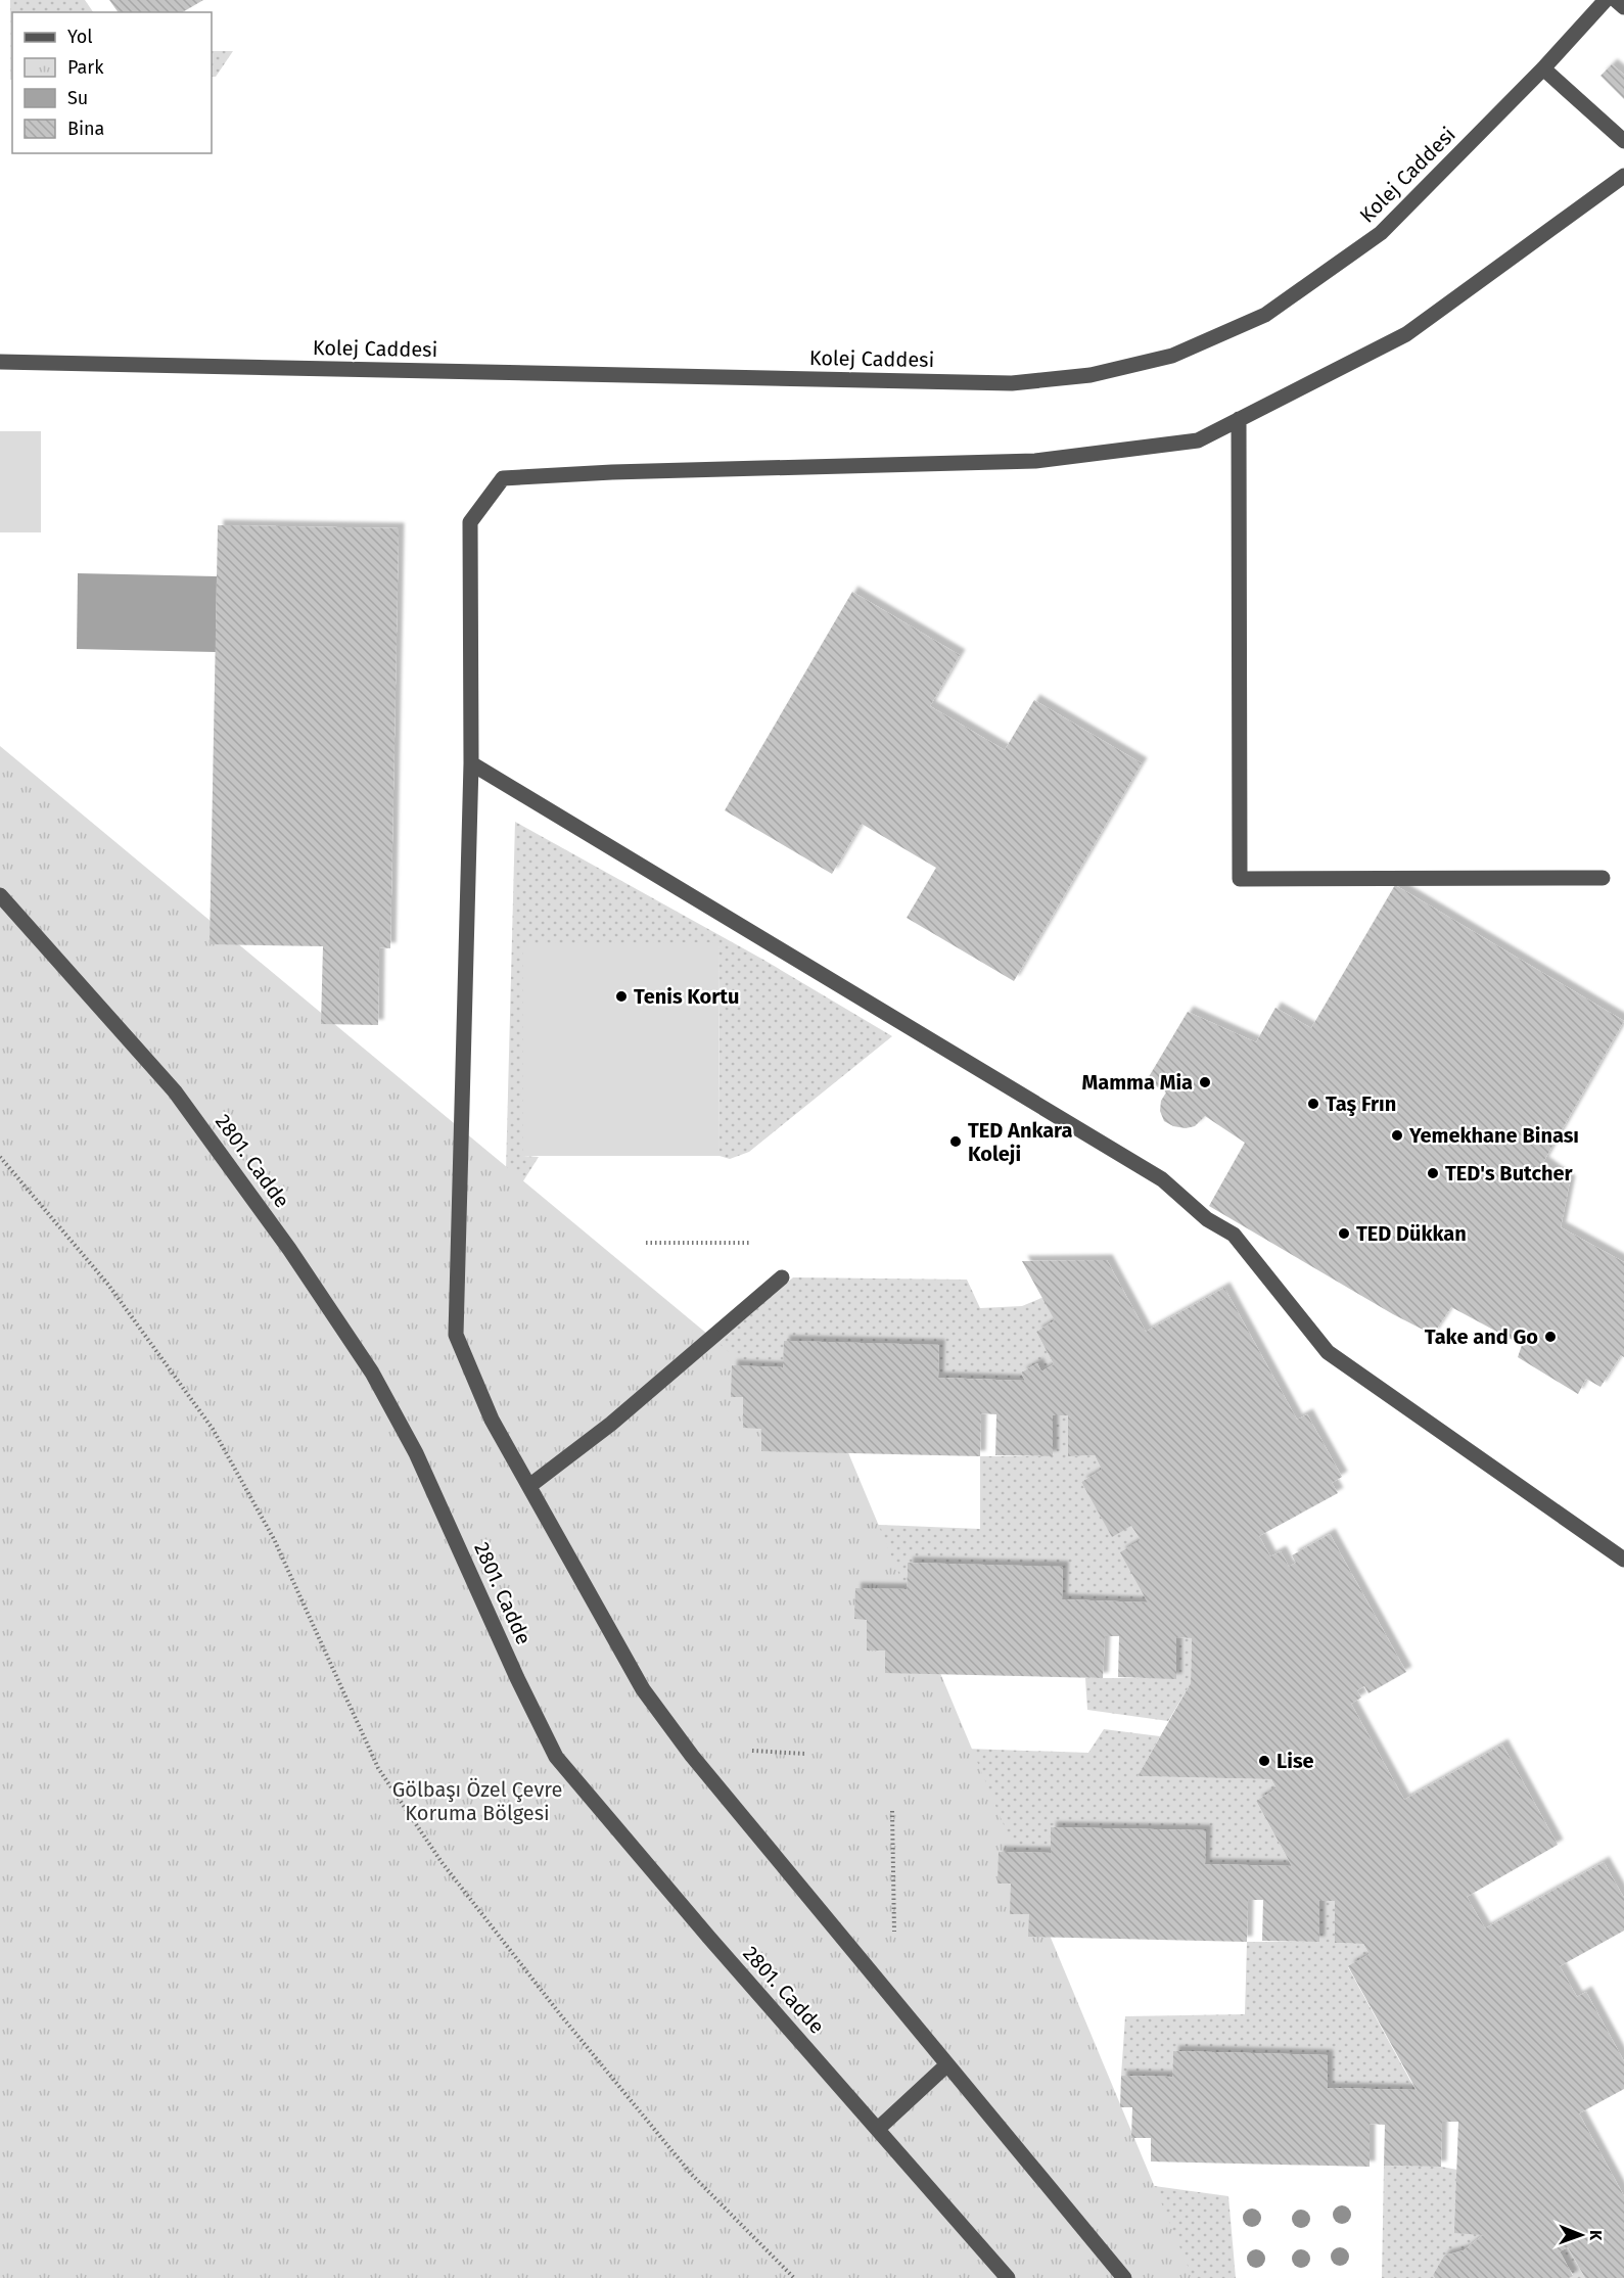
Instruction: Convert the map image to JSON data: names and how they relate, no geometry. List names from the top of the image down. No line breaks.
{"streets":{"street":["Kolej Caddesi","2801. Cadde"]},"parks":["Gölbaşı Özel Çevre Koruma Bölgesi"],"places":["Tenis Kortu","Mamma Mia","Taş Frın","Yemekhane Binası","TED Ankara Koleji","TED's Butcher","TED Dükkan","Take and Go","Lise"],"legend":["Yol","Park","Su","Bina"],"north":"right"}
